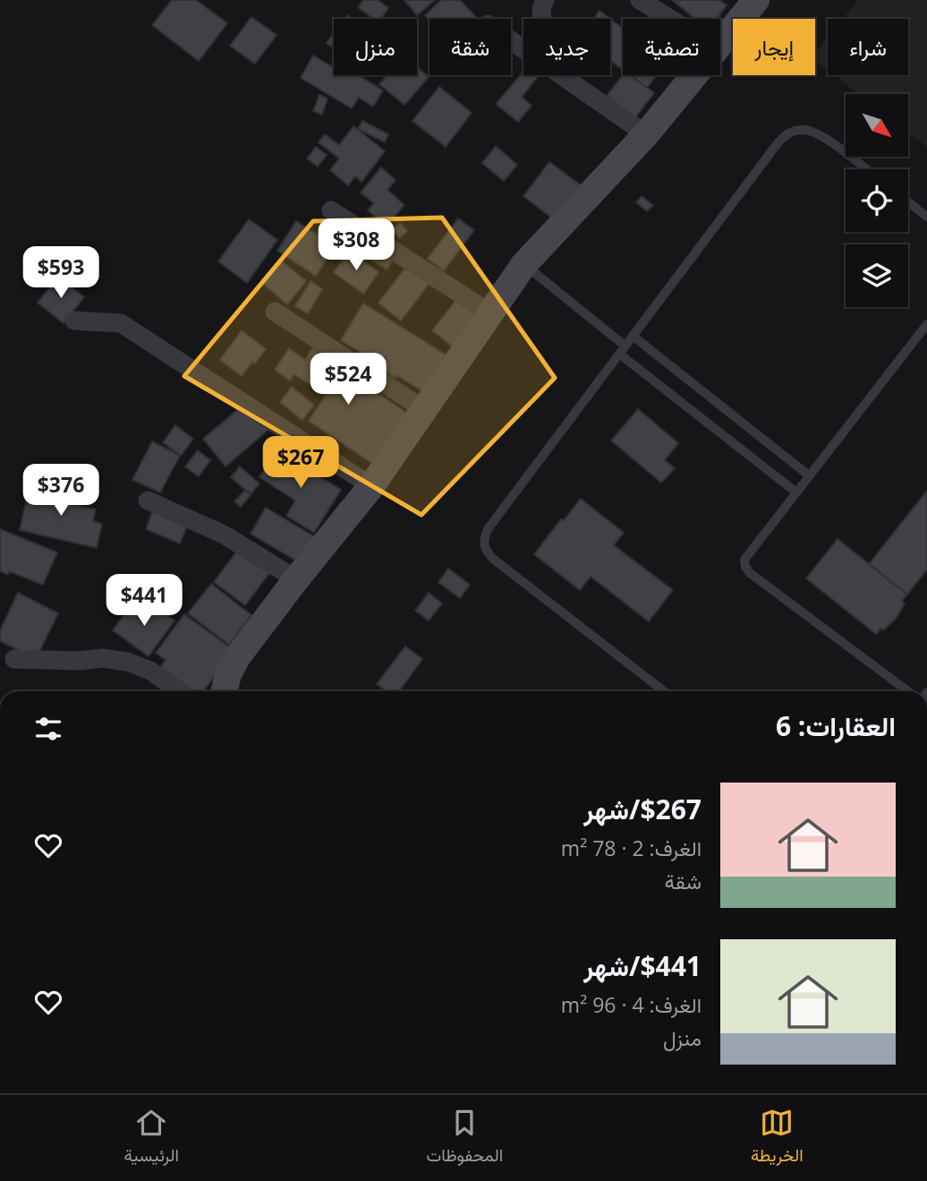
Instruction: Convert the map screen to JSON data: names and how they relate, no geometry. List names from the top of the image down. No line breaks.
{"north":"bottom right","page":{"chip":["شراء","إيجار","تصفية","جديد","شقة","منزل"],"price":["$308","$593","$524","$267","$376","$441"],"heading":"العقارات: 6","list":[{"name":"$267/شهر","note":"الغرف: 2 · 78 m² · شقة"},{"name":"$441/شهر","note":"الغرف: 4 · 96 m² · منزل"}],"tabs":["الخريطة","المحفوظات","الرئيسية"]}}
